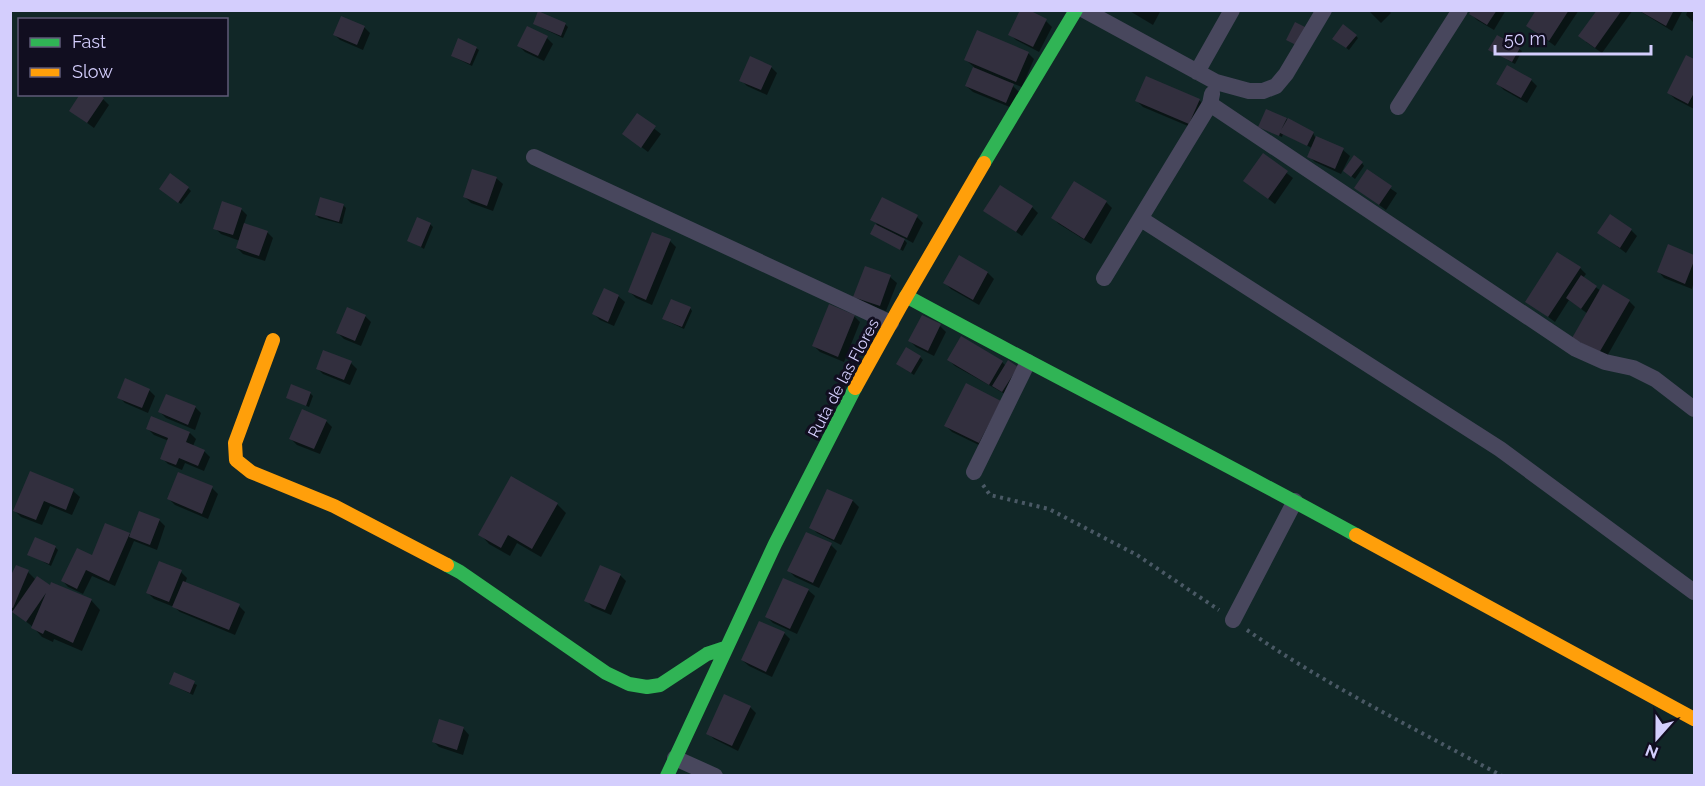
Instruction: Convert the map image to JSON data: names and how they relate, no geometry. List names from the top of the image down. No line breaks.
{"streets":{"street":["Ruta de las Flores"]},"legend":["Fast","Slow"],"scale_bar":"50 m","north":"bottom"}
